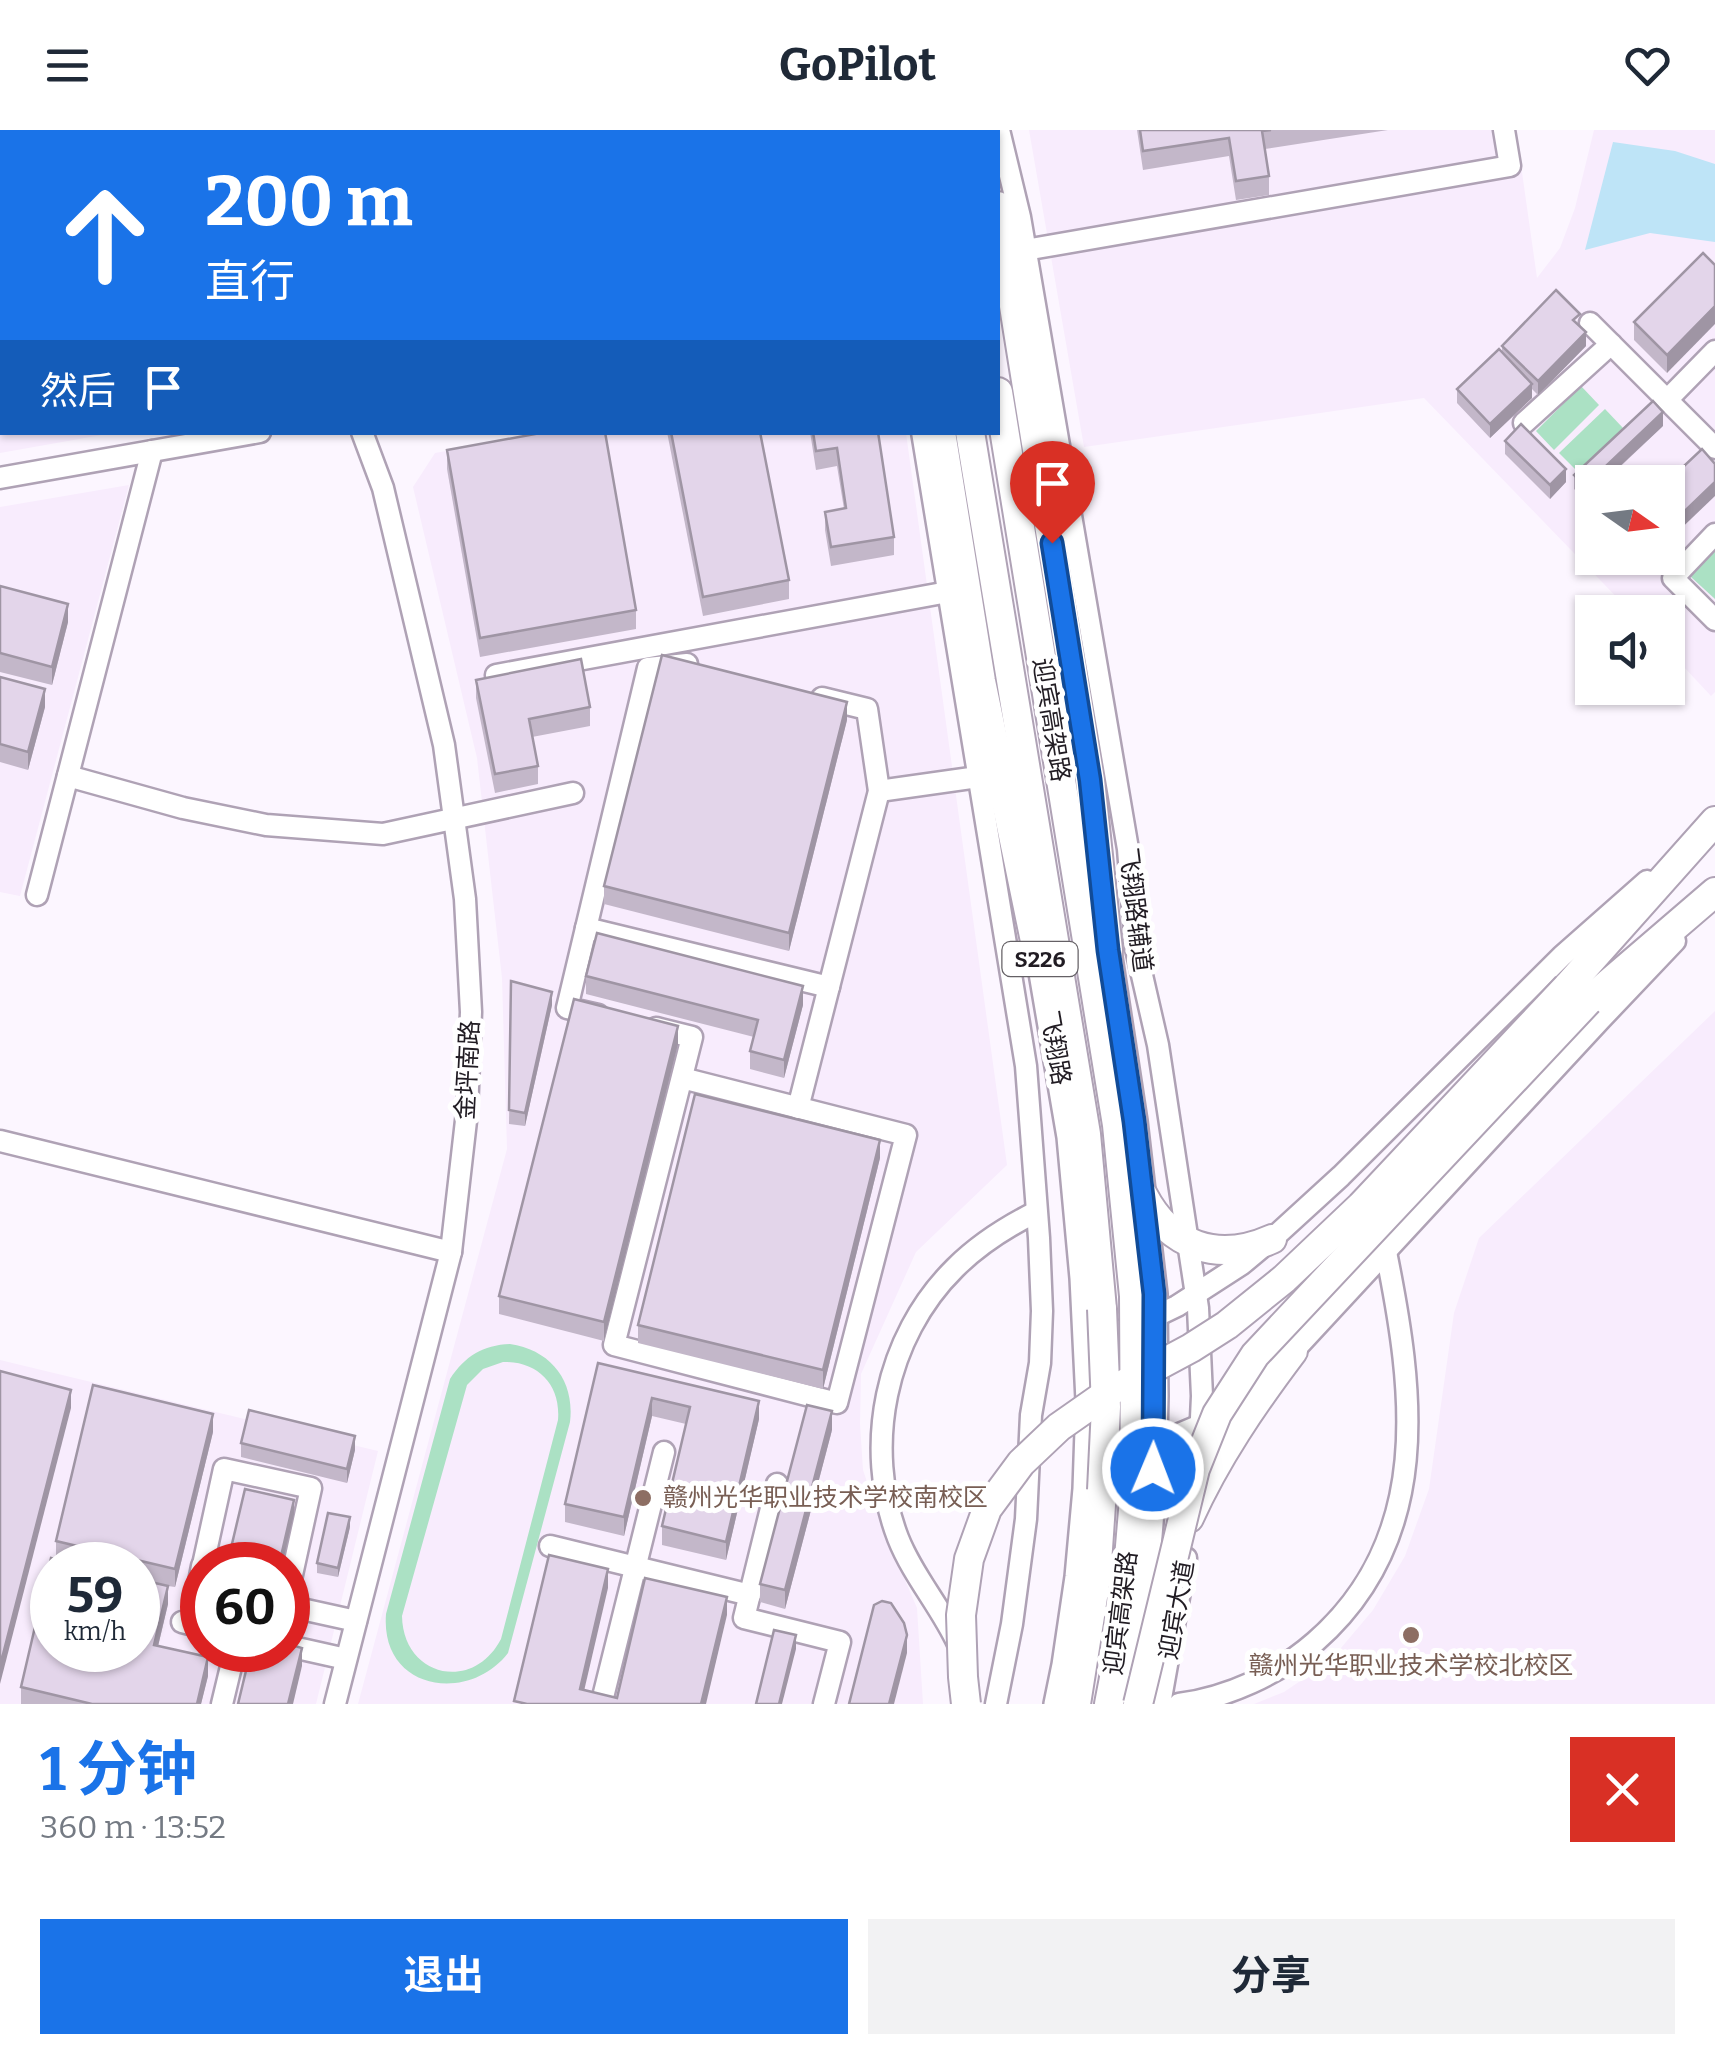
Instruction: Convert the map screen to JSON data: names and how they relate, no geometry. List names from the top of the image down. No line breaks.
{"streets":{"highway":["迎宾高架路"],"main road":["S226","飞翔路","迎宾大道"],"street":["飞翔路辅道","金坪南路"]},"crossings":[["飞翔路辅道","迎宾大道"],["S226","飞翔路"],["S226","迎宾大道"]],"places":["赣州光华职业技术学校南校区","赣州光华职业技术学校北校区"],"north":"right","page":{"header":"GoPilot","turn":["200 m","直行"],"then":"然后","speed":"59 km/h","limit":"60","heading":["1 分钟","360 m · 13:52"],"buttons":["退出","分享"]}}
